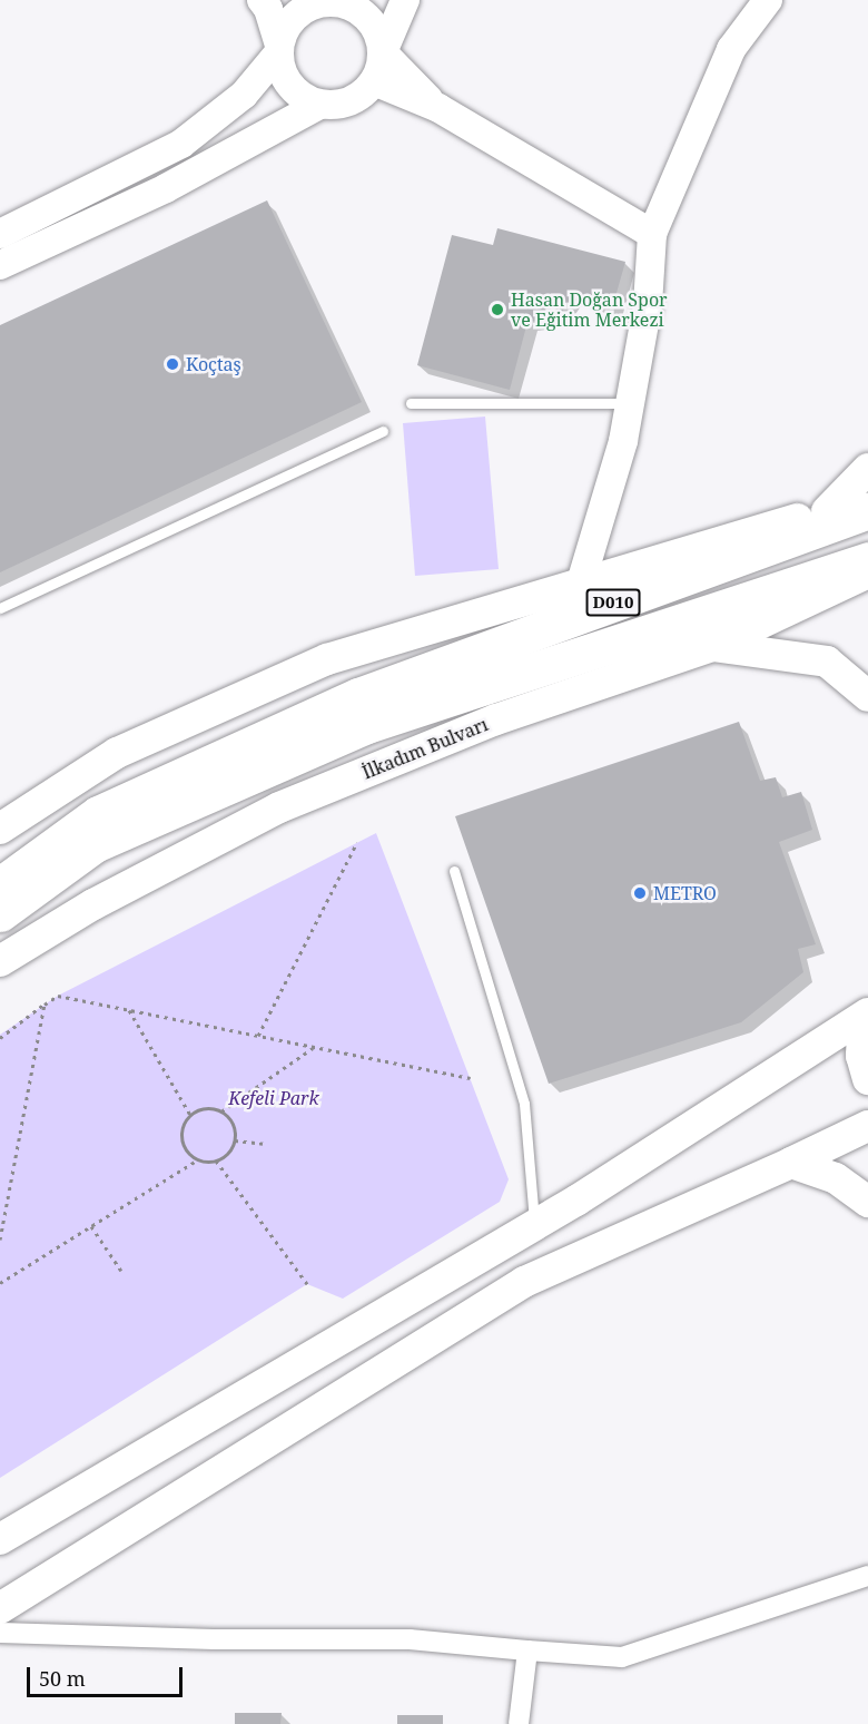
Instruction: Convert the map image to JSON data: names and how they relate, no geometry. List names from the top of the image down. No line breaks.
{"streets":{"highway":["D010","İlkadım Bulvarı"]},"parks":["Kefeli Park"],"places":["Hasan Doğan Spor ve Eğitim Merkezi","Koçtaş","METRO"],"scale_bar":"50 m"}
